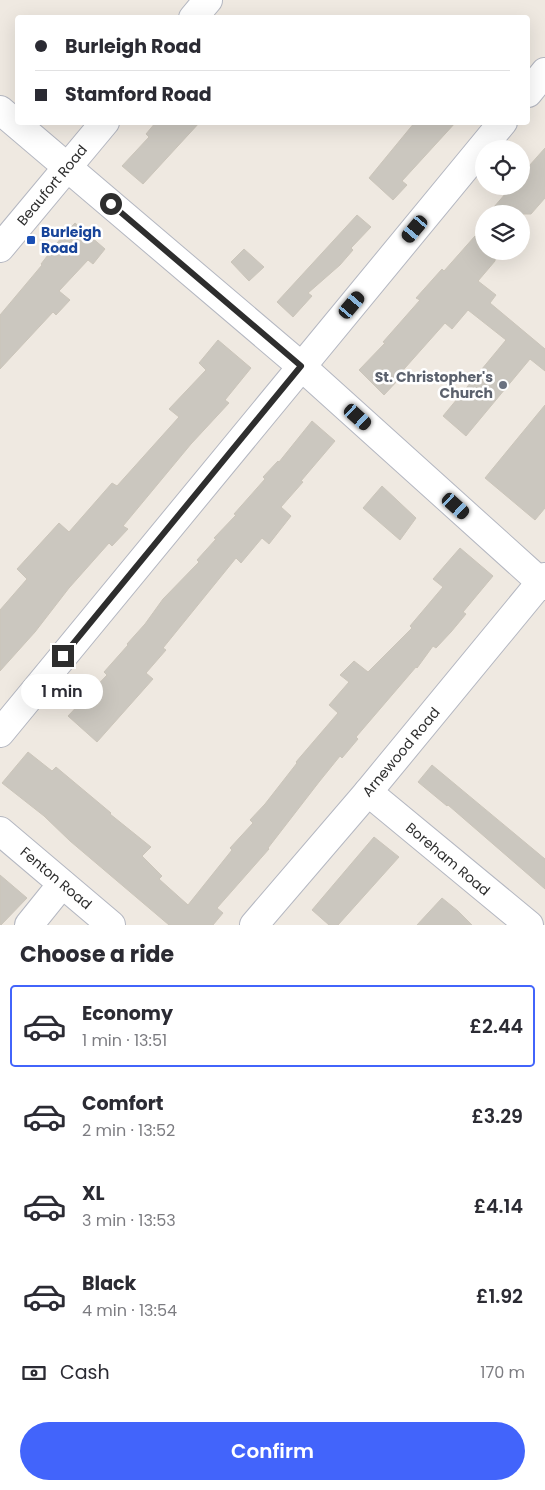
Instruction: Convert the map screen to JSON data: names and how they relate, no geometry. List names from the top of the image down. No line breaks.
{"streets":{"street":["Beaufort Road","Arnewood Road","Boreham Road","Fenton Road"]},"crossings":[["Arnewood Road","Boreham Road"]],"places":{"transit":["Burleigh Road"],"other":["St. Christopher's Church"]},"page":{"banner":["Burleigh Road","Stamford Road"],"bubble":"1 min","heading":"Choose a ride","list":[{"name":"Economy","note":"1 min · 13:51","value":"£2.44"},{"name":"Comfort","note":"2 min · 13:52","value":"£3.29"},{"name":"XL","note":"3 min · 13:53","value":"£4.14"},{"name":"Black","note":"4 min · 13:54","value":"£1.92"}],"pay":["Cash","170 m"],"buttons":"Confirm"}}
